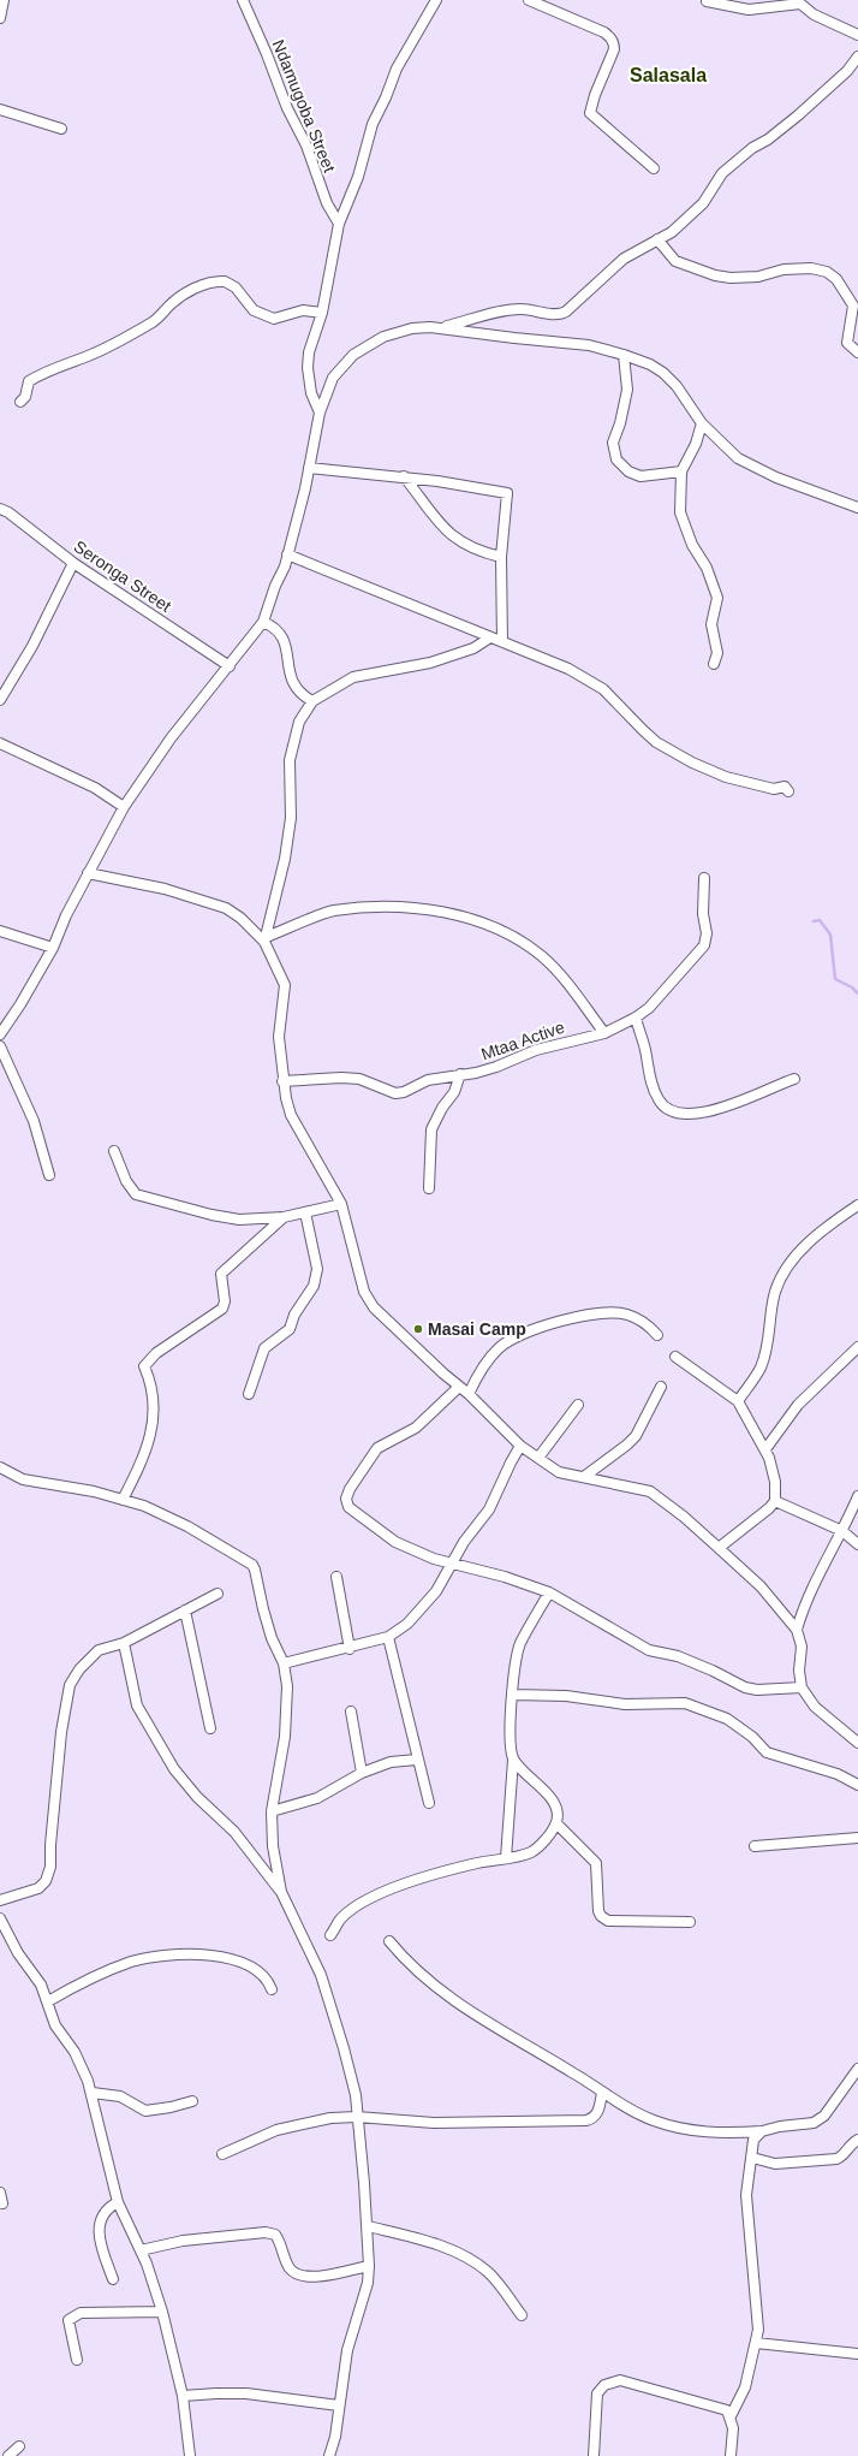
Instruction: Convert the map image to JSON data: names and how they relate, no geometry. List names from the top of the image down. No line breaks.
{"streets":{"street":["Ndamugoba Street","Seronga Street","Mtaa Active"]},"districts":["Salasala"],"places":["Masai Camp"]}
